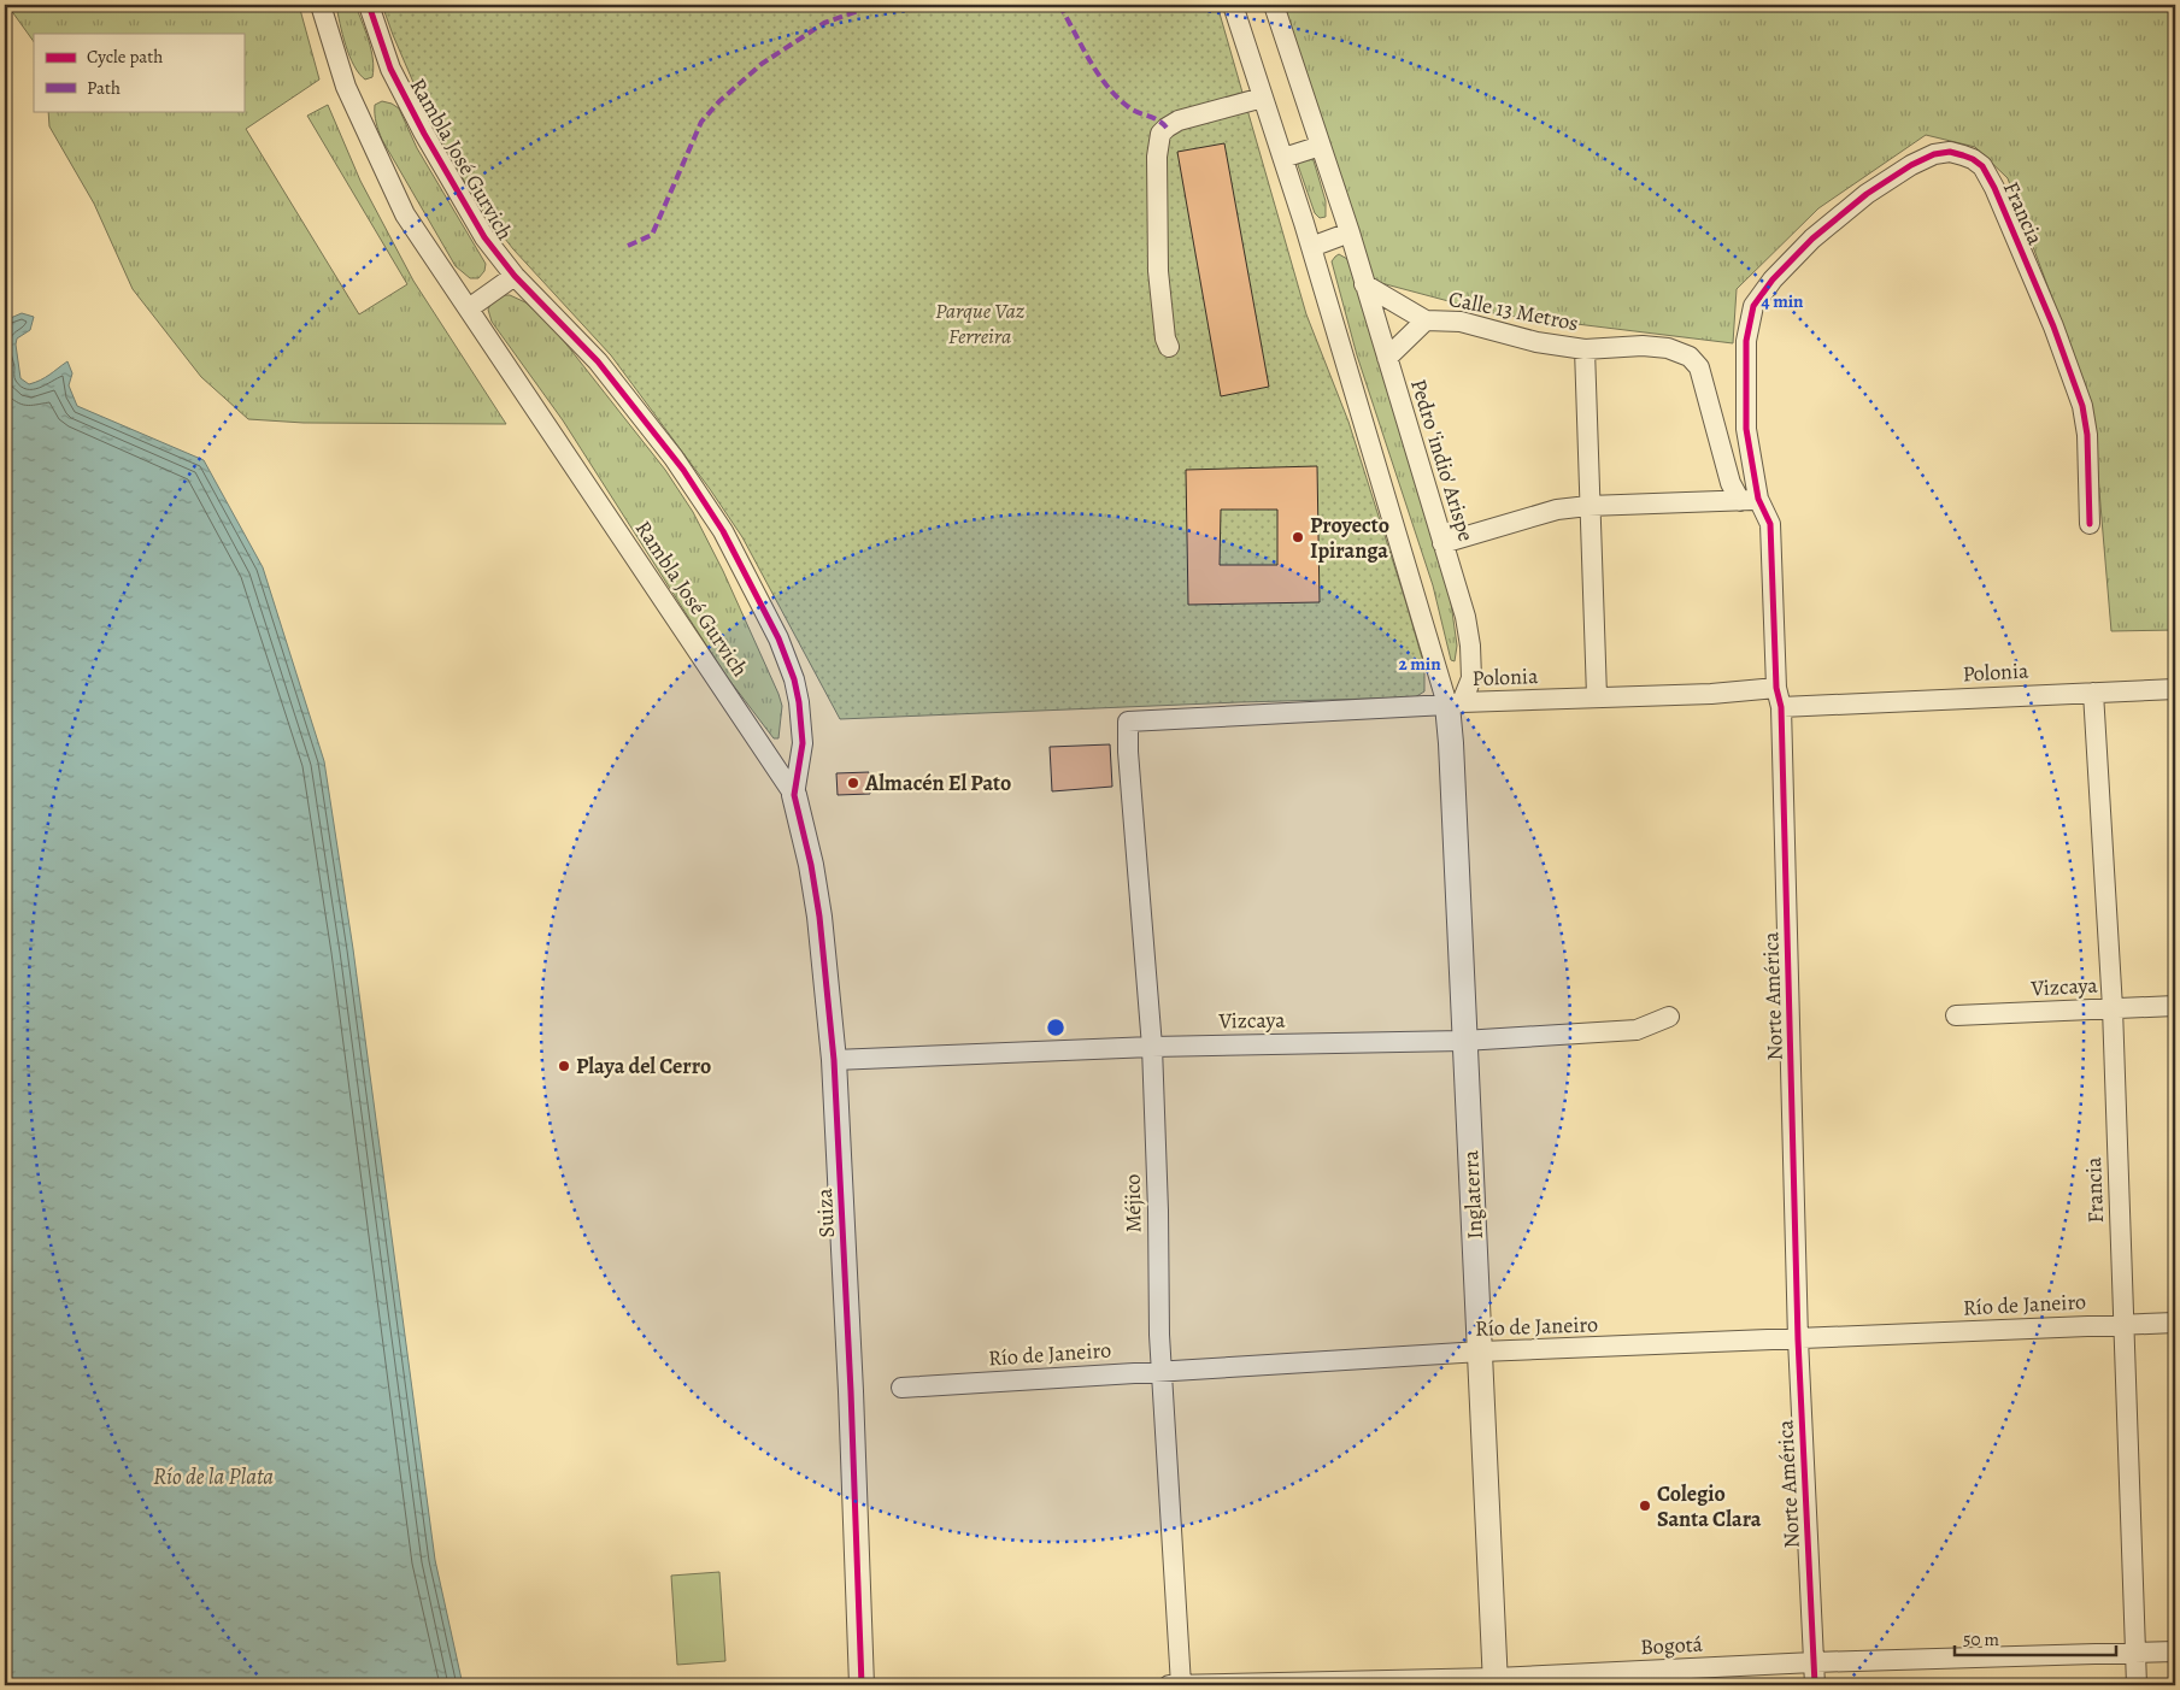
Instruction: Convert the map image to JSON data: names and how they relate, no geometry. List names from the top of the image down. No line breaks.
{"streets":{"street":["Rambla José Gurvich","Francia","Calle 13 Metros","Pedro 'indio' Arispe","Polonia","Vizcaya","Norte América","Inglaterra","Méjico","Suiza","Río de Janeiro","Bogotá"]},"crossings":[["Rambla José Gurvich","Suiza"],["Francia","Polonia"],["Francia","Vizcaya"],["Francia","Norte América"],["Francia","Río de Janeiro"],["Francia","Bogotá"],["Calle 13 Metros","Pedro 'indio' Arispe"],["Calle 13 Metros","Norte América"],["Pedro 'indio' Arispe","Polonia"],["Pedro 'indio' Arispe","Inglaterra"],["Polonia","Norte América"],["Polonia","Inglaterra"],["Polonia","Méjico"],["Vizcaya","Inglaterra"],["Vizcaya","Méjico"],["Vizcaya","Suiza"],["Norte América","Río de Janeiro"],["Norte América","Bogotá"],["Inglaterra","Río de Janeiro"],["Inglaterra","Bogotá"],["Méjico","Río de Janeiro"],["Méjico","Bogotá"]],"water":["Río de la Plata"],"parks":["Parque Vaz Ferreira"],"places":["Proyecto Ipiranga","Almacén El Pato","Playa del Cerro","Colegio Santa Clara"],"legend":["Cycle path","Path"],"scale_bar":"50 m","rings":["4 min","2 min"]}
